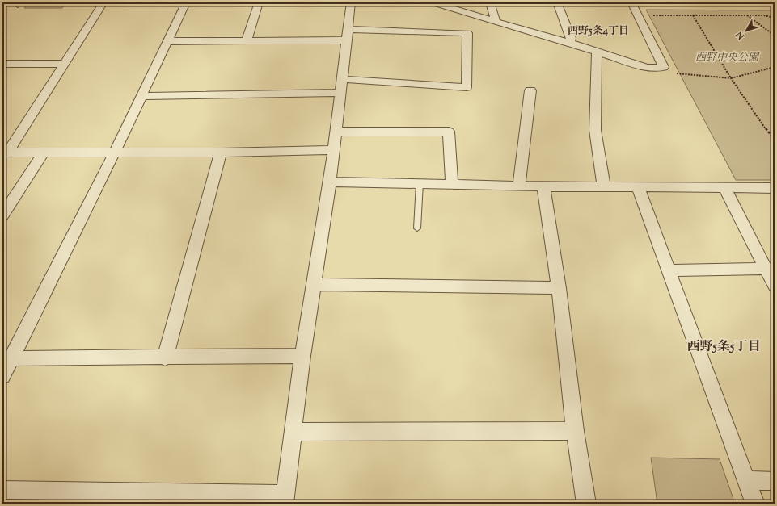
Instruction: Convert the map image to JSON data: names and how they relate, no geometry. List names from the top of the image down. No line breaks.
{"districts":["西野5条4丁目","西野5条5丁目"],"parks":["西野中央公園"],"north":"bottom left"}
